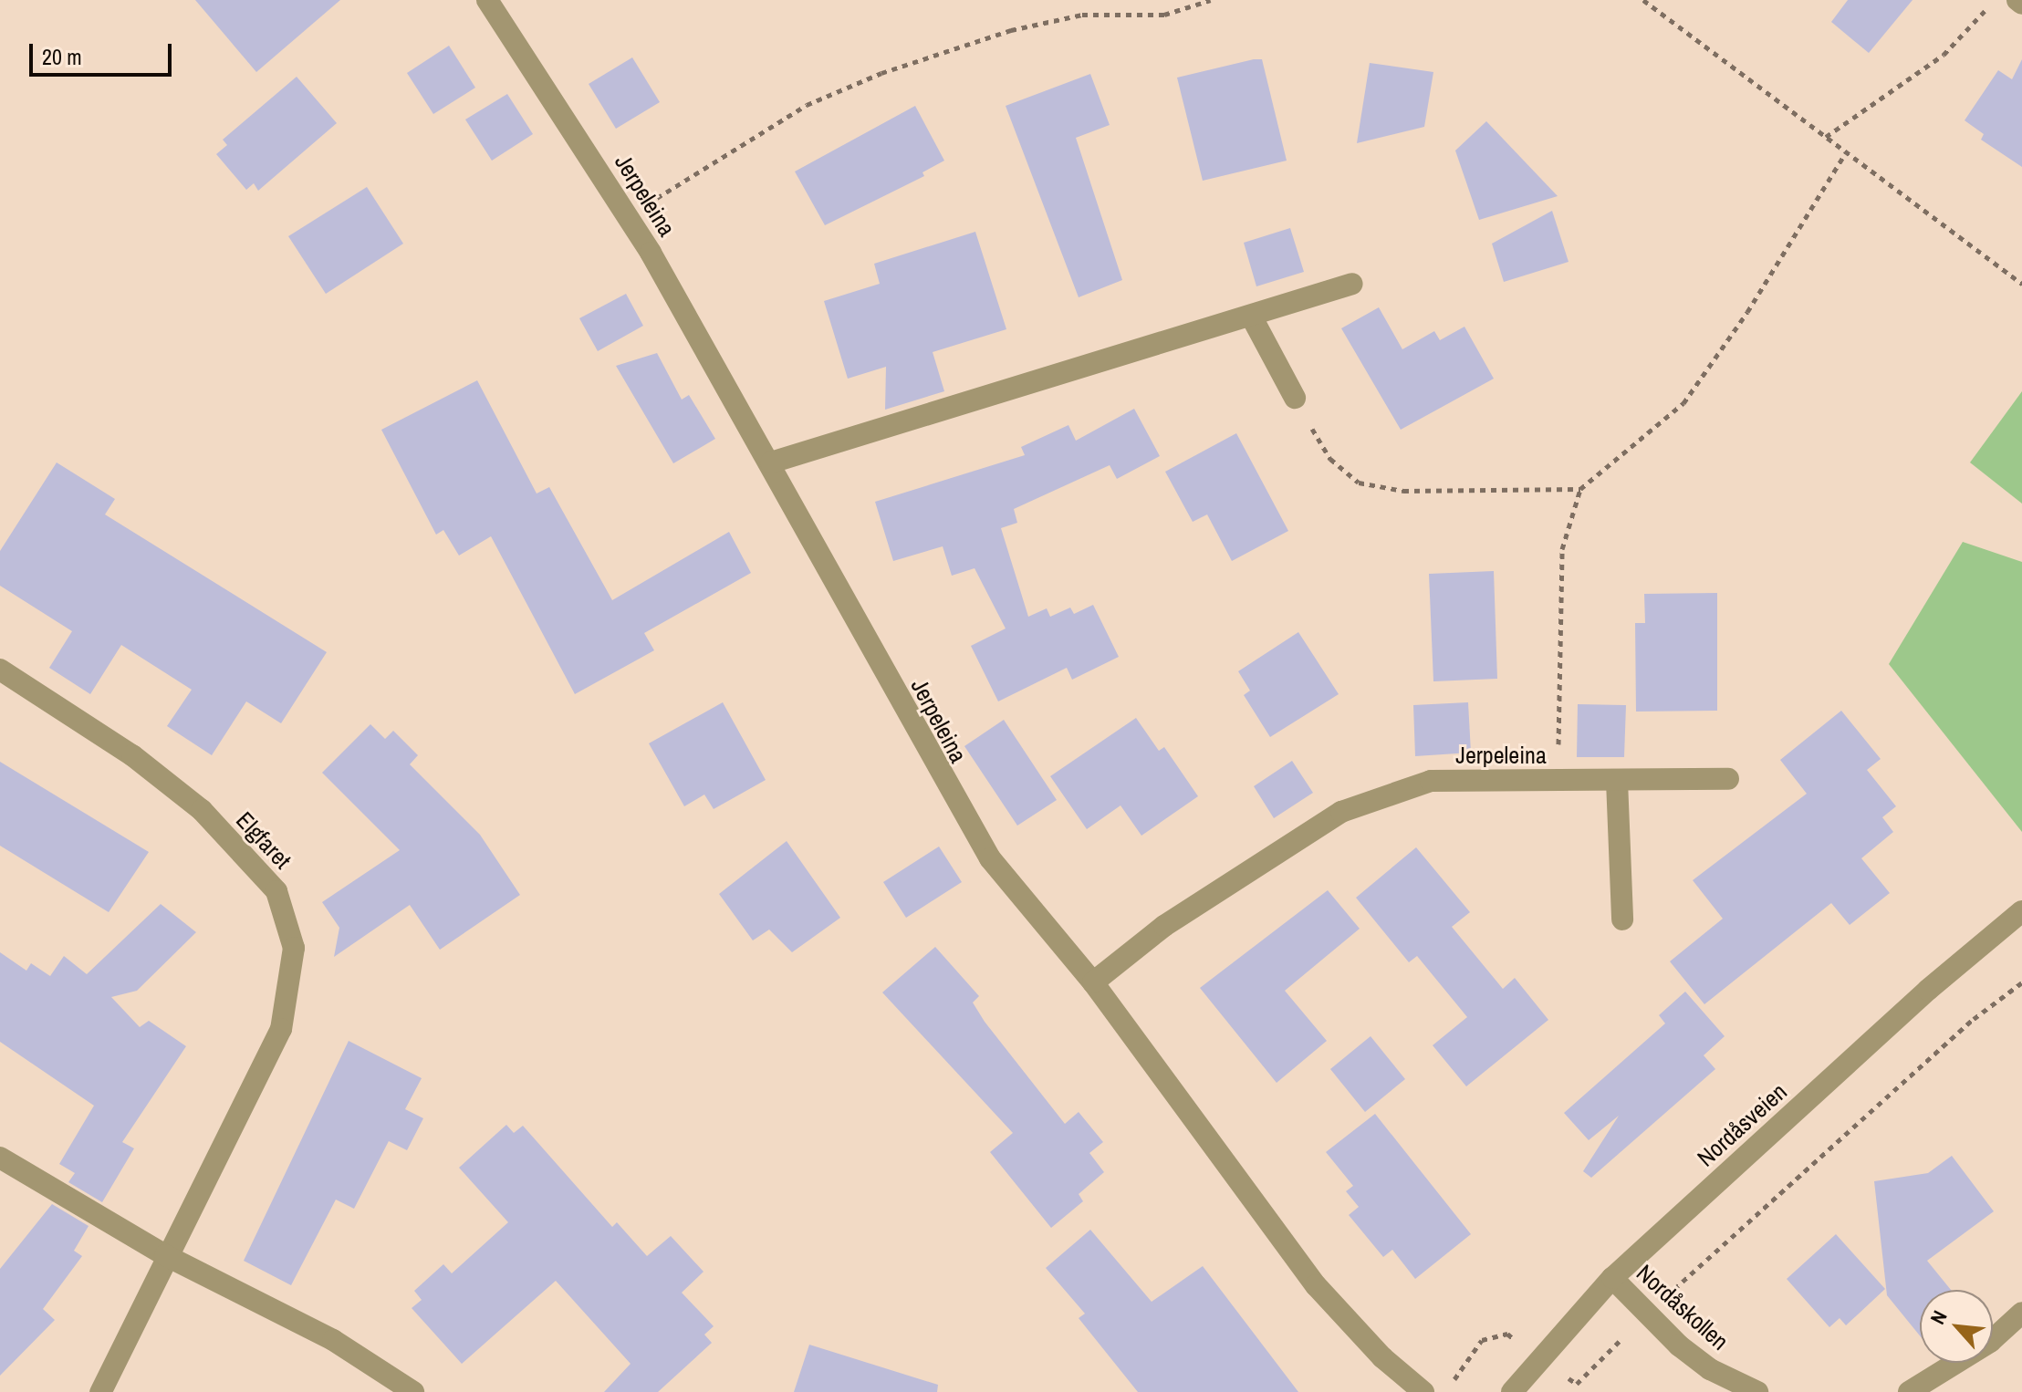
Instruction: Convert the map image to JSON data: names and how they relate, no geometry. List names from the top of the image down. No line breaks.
{"streets":{"street":["Jerpeleina","Elgfaret","Nordåsveien","Nordåskollen"]},"crossings":[["Nordåsveien","Nordåskollen"]],"scale_bar":"20 m","north":"top left"}
